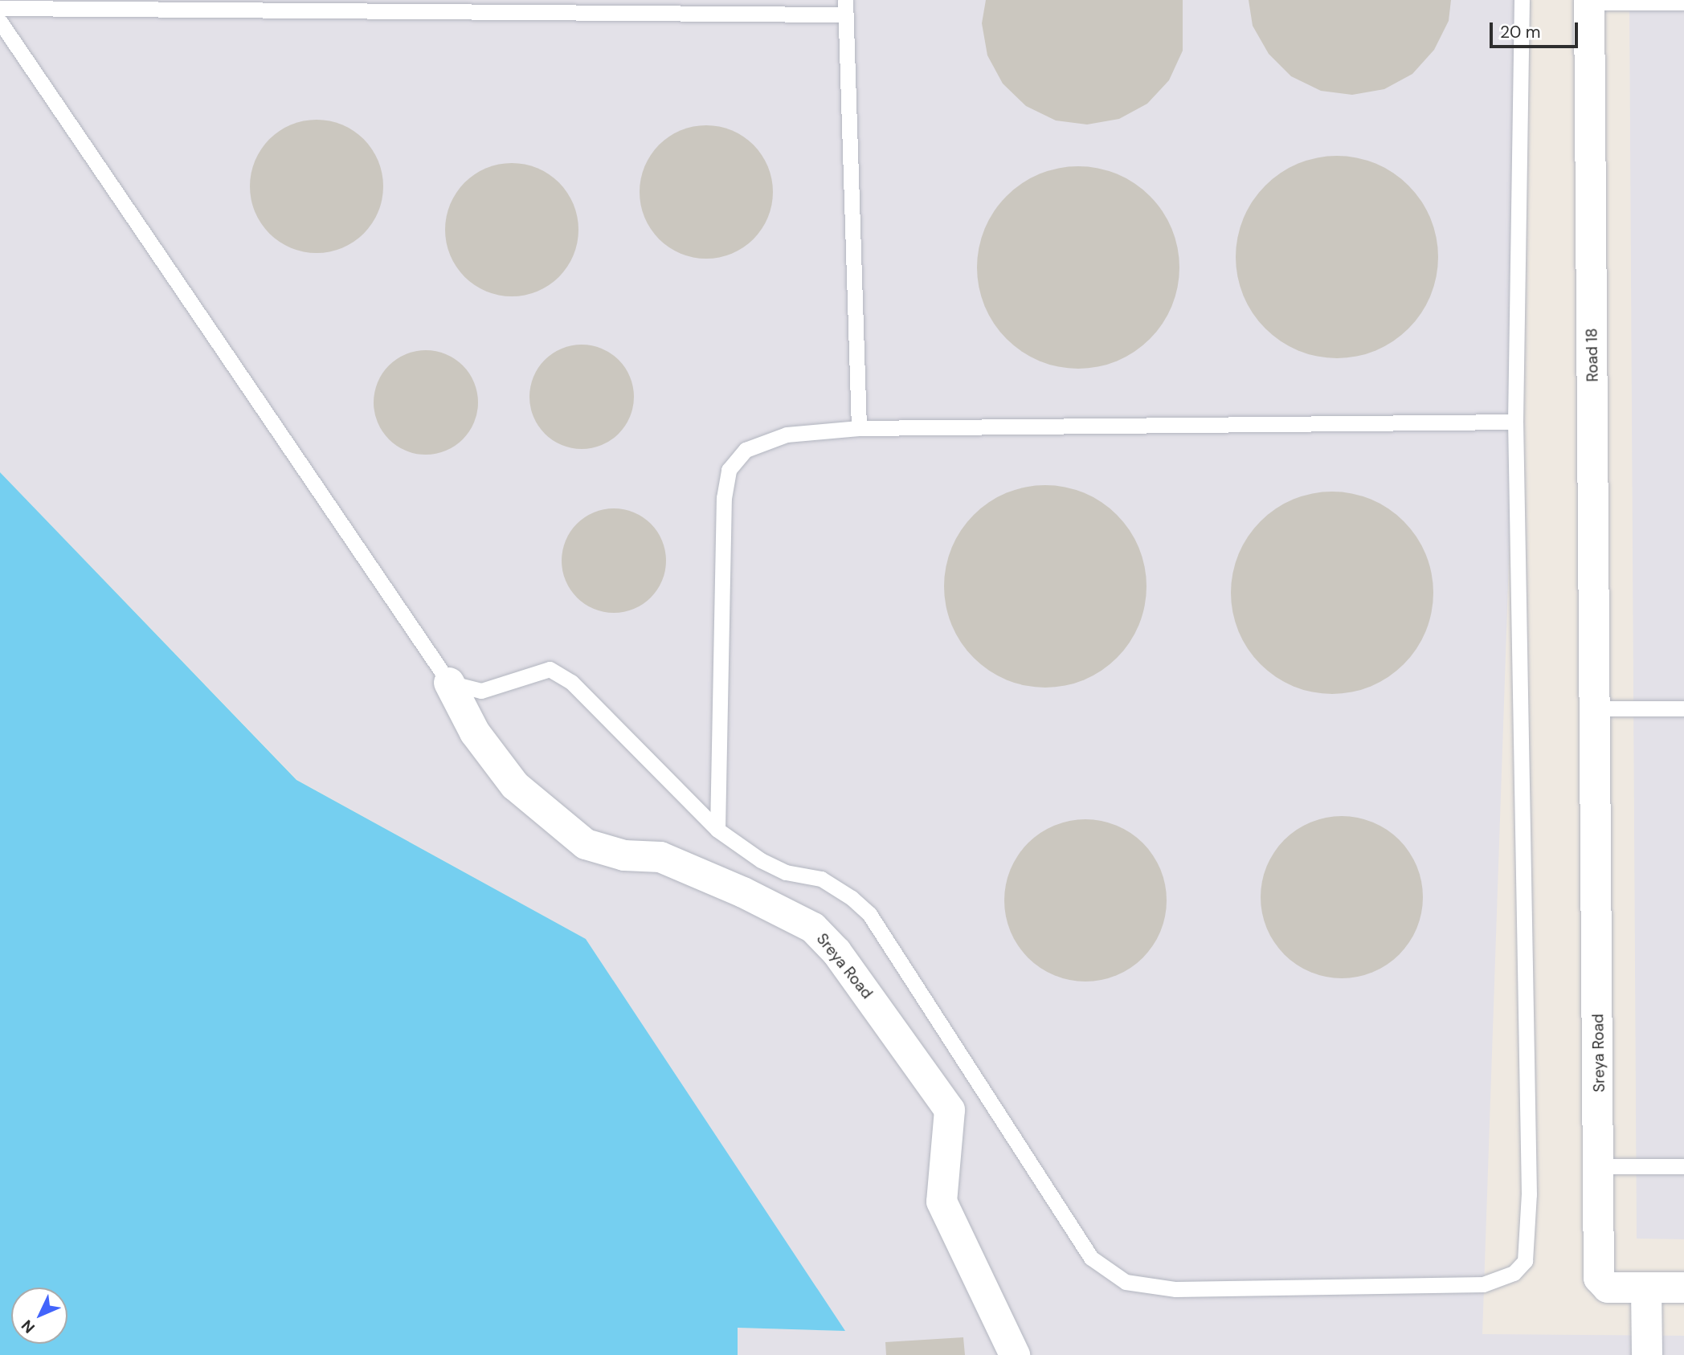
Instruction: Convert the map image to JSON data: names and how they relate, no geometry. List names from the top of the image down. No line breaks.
{"streets":{"street":["Road 18","Sreya Road"]},"crossings":[["Road 18","Sreya Road"]],"scale_bar":"20 m","north":"bottom left"}
